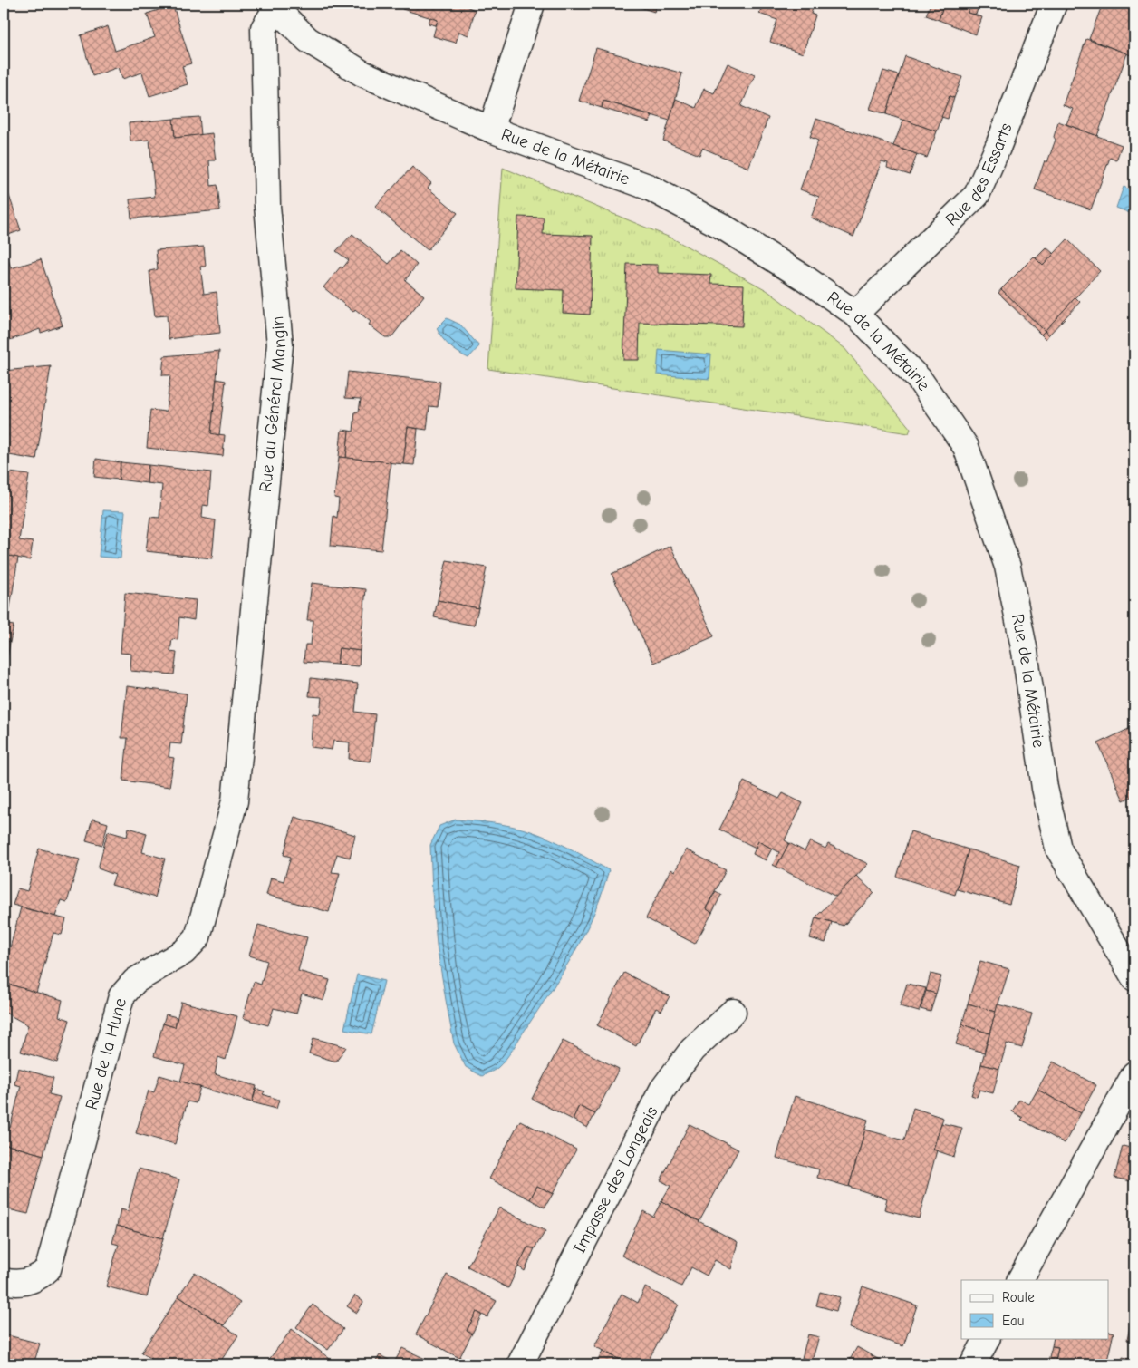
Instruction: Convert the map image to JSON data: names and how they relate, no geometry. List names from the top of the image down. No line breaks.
{"streets":{"street":["Rue de la Métairie","Rue des Essarts","Rue du Général Mangin","Rue de la Hune","Impasse des Longeais"]},"crossings":[["Rue de la Métairie","Rue des Essarts"],["Rue de la Métairie","Rue du Général Mangin"],["Rue du Général Mangin","Rue de la Hune"]],"legend":["Route","Eau"]}
